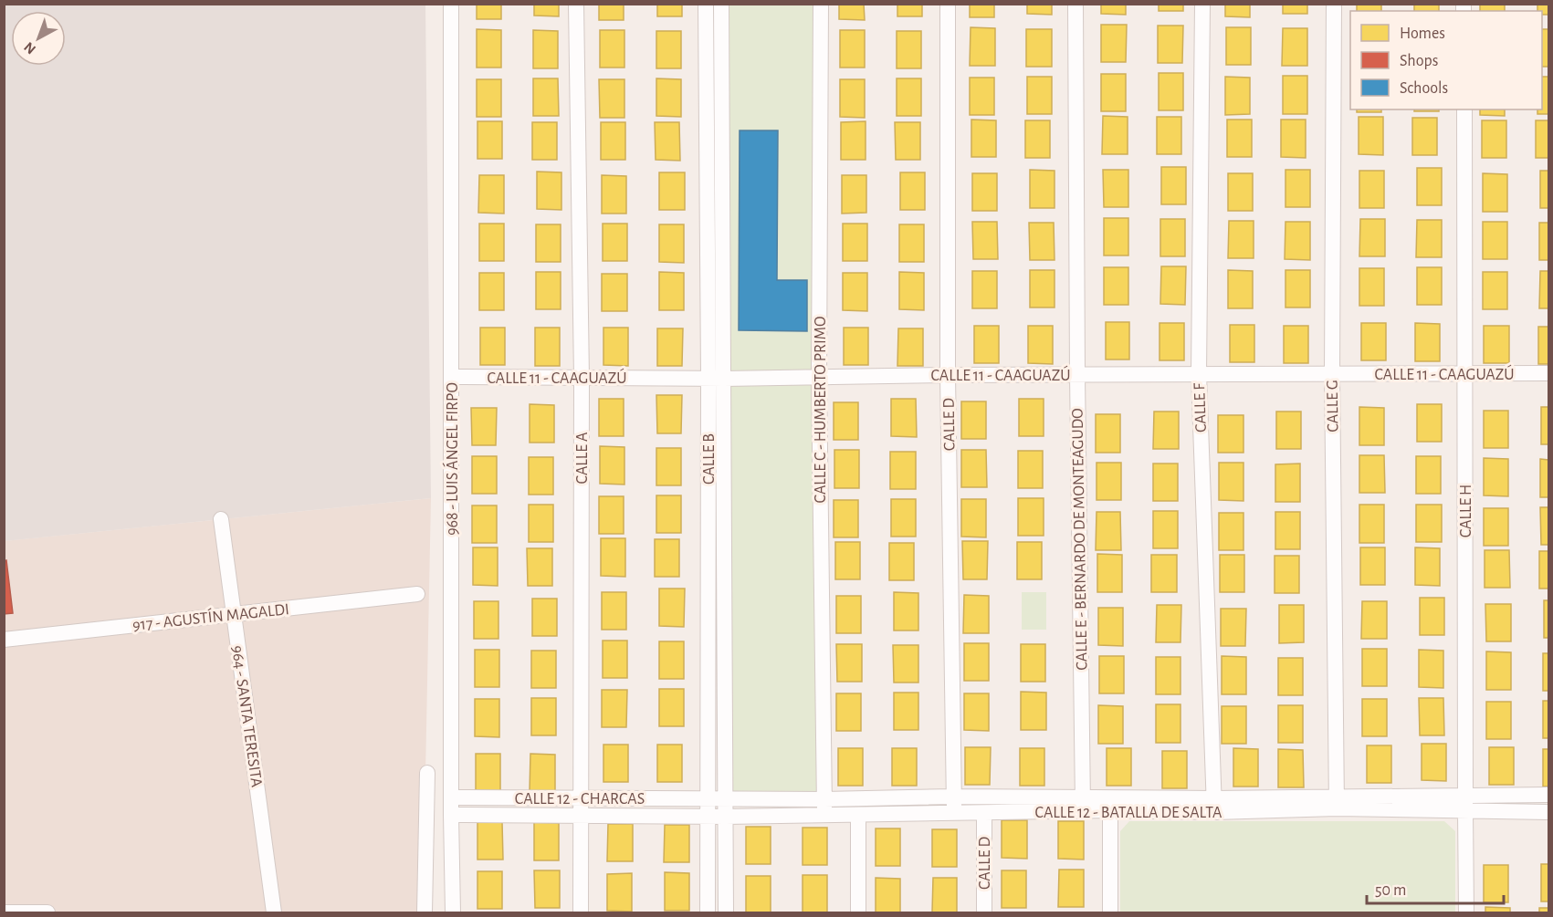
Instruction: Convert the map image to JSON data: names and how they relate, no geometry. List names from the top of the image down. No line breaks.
{"streets":{"street":["CALLE 11 - CAAGUAZÚ","CALLE G","CALLE F","CALLE C - HUMBERTO PRIMO","CALLE D","CALLE A","968 - LUIS ÁNGEL FIRPO","CALLE B","CALLE H","CALLE E - BERNARDO DE MONTEAGUDO","917 - AGUSTÍN MAGALDI","964 - SANTA TERESITA","CALLE 12 - CHARCAS","CALLE 12 - BATALLA DE SALTA"]},"crossings":[["CALLE 11 - CAAGUAZÚ","CALLE G"],["CALLE 11 - CAAGUAZÚ","CALLE F"],["CALLE 11 - CAAGUAZÚ","CALLE C - HUMBERTO PRIMO"],["CALLE 11 - CAAGUAZÚ","CALLE D"],["CALLE 11 - CAAGUAZÚ","CALLE A"],["CALLE 11 - CAAGUAZÚ","968 - LUIS ÁNGEL FIRPO"],["CALLE 11 - CAAGUAZÚ","CALLE B"],["CALLE 11 - CAAGUAZÚ","CALLE H"],["CALLE 11 - CAAGUAZÚ","CALLE E - BERNARDO DE MONTEAGUDO"],["CALLE G","CALLE 12 - BATALLA DE SALTA"],["CALLE F","CALLE 12 - BATALLA DE SALTA"],["CALLE C - HUMBERTO PRIMO","CALLE 12 - BATALLA DE SALTA"],["CALLE D","CALLE 12 - BATALLA DE SALTA"],["CALLE A","CALLE 12 - CHARCAS"],["968 - LUIS ÁNGEL FIRPO","CALLE 12 - CHARCAS"],["CALLE B","CALLE 12 - CHARCAS"],["CALLE B","CALLE 12 - BATALLA DE SALTA"],["CALLE H","CALLE 12 - BATALLA DE SALTA"],["CALLE E - BERNARDO DE MONTEAGUDO","CALLE 12 - BATALLA DE SALTA"],["917 - AGUSTÍN MAGALDI","964 - SANTA TERESITA"],["CALLE 12 - CHARCAS","CALLE 12 - BATALLA DE SALTA"]],"legend":["Homes","Shops","Schools"],"scale_bar":"50 m","north":"bottom left"}
